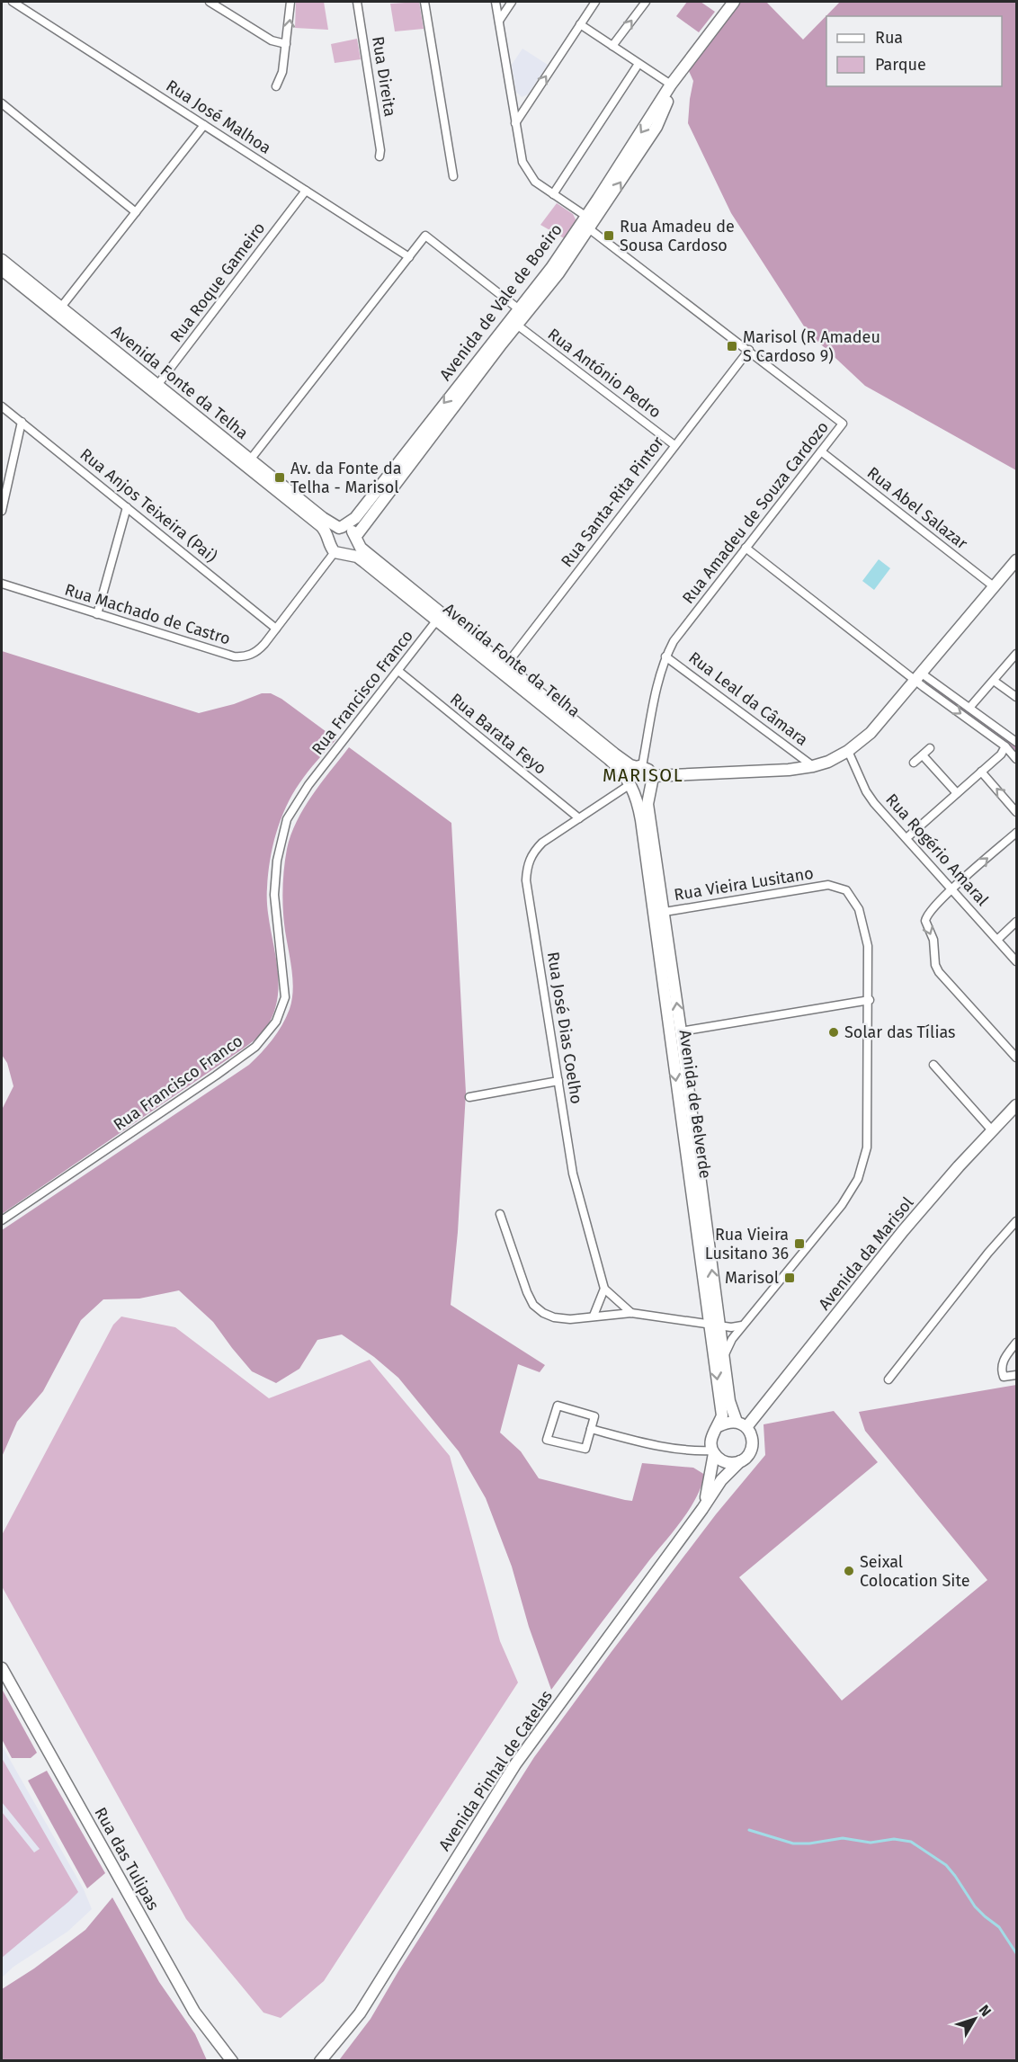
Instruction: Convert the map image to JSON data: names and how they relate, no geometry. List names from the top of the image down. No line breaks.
{"streets":{"main road":["Avenida de Vale de Boeiro","Avenida Fonte da Telha","Avenida de Belverde","Avenida da Marisol","Avenida Pinhal de Catelas","Rua das Tulipas"],"street":["Rua Direita","Rua José Malhoa","Rua Roque Gameiro","Rua António Pedro","Rua Santa-Rita Pintor","Rua Anjos Teixeira (Pai)","Rua Abel Salazar","Rua Amadeu de Souza Cardozo","Rua Machado de Castro","Rua Francisco Franco","Rua Leal da Câmara","Rua Barata Feyo","Rua Rogério Amaral","Rua Vieira Lusitano","Rua José Dias Coelho"]},"crossings":[["Rua José Malhoa","Rua Roque Gameiro"],["Rua Roque Gameiro","Avenida Fonte da Telha"],["Avenida de Vale de Boeiro","Rua António Pedro"],["Avenida de Vale de Boeiro","Avenida Fonte da Telha"],["Avenida de Vale de Boeiro","Rua Amadeu de Souza Cardozo"],["Avenida de Vale de Boeiro","Rua Machado de Castro"],["Rua António Pedro","Rua Santa-Rita Pintor"],["Avenida Fonte da Telha","Rua Santa-Rita Pintor"],["Avenida Fonte da Telha","Rua Amadeu de Souza Cardozo"],["Avenida Fonte da Telha","Rua Machado de Castro"],["Avenida Fonte da Telha","Rua Francisco Franco"],["Avenida Fonte da Telha","Rua José Dias Coelho"],["Avenida Fonte da Telha","Avenida de Belverde"],["Rua Santa-Rita Pintor","Rua Amadeu de Souza Cardozo"],["Rua Anjos Teixeira (Pai)","Rua Machado de Castro"],["Rua Abel Salazar","Rua Amadeu de Souza Cardozo"],["Rua Amadeu de Souza Cardozo","Rua Leal da Câmara"],["Rua Amadeu de Souza Cardozo","Rua José Dias Coelho"],["Rua Amadeu de Souza Cardozo","Avenida de Belverde"],["Rua Francisco Franco","Rua Barata Feyo"],["Rua Barata Feyo","Rua José Dias Coelho"],["Rua Vieira Lusitano","Avenida de Belverde"],["Rua José Dias Coelho","Avenida de Belverde"],["Avenida de Belverde","Avenida da Marisol"],["Avenida de Belverde","Avenida Pinhal de Catelas"],["Avenida da Marisol","Avenida Pinhal de Catelas"]],"districts":["MARISOL"],"places":{"transit":["Rua Amadeu de Sousa Cardoso","Marisol (R Amadeu S Cardoso 9)","Av. da Fonte da Telha - Marisol","Rua Vieira Lusitano 36","Marisol"],"other":["Solar das Tílias","Seixal Colocation Site"]},"legend":["Rua","Parque"],"north":"top right"}
